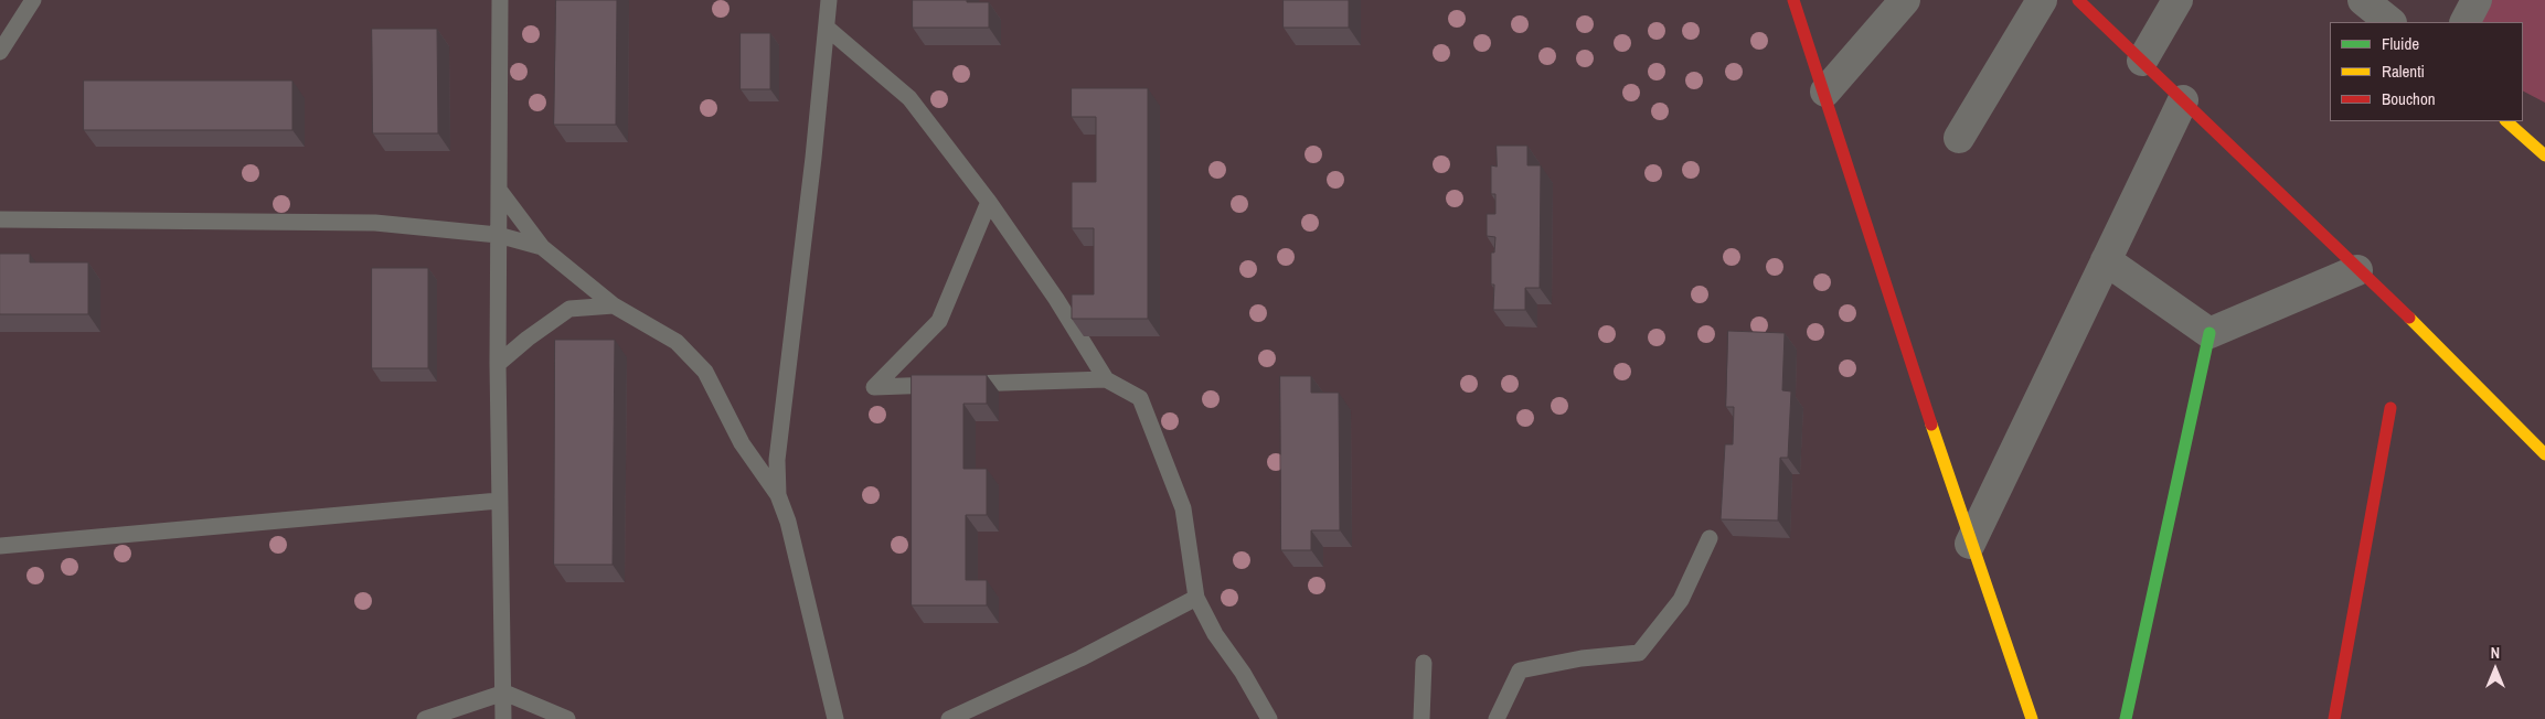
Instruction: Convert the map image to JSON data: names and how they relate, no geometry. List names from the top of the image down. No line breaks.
{"legend":["Fluide","Ralenti","Bouchon"],"north":"top"}
